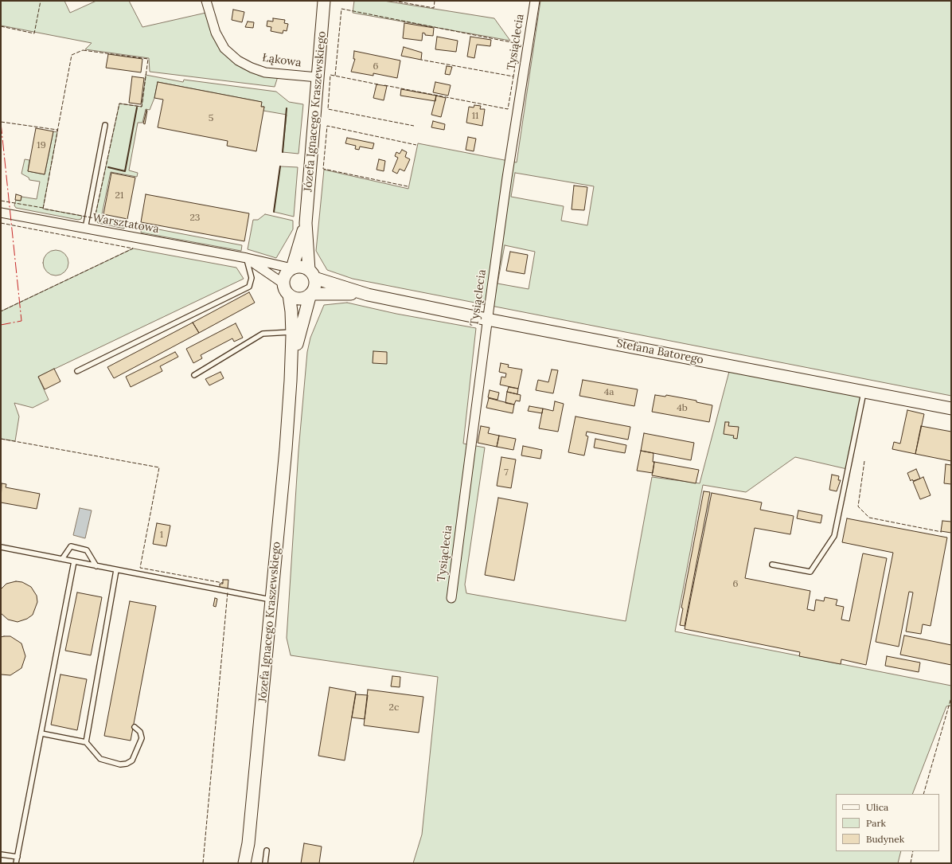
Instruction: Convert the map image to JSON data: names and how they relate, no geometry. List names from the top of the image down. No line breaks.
{"streets":{"street":["Tysiąclecia","Łąkowa","Józefa Ignacego Kraszewskiego","Warsztatowa","Stefana Batorego"]},"crossings":[["Tysiąclecia","Stefana Batorego"],["Łąkowa","Józefa Ignacego Kraszewskiego"],["Józefa Ignacego Kraszewskiego","Warsztatowa"],["Józefa Ignacego Kraszewskiego","Stefana Batorego"],["Warsztatowa","Stefana Batorego"]],"house_numbers":["6","11","5","19","21","23","4a","4b","7","1","6","2c"],"legend":["Ulica","Park","Budynek"]}
